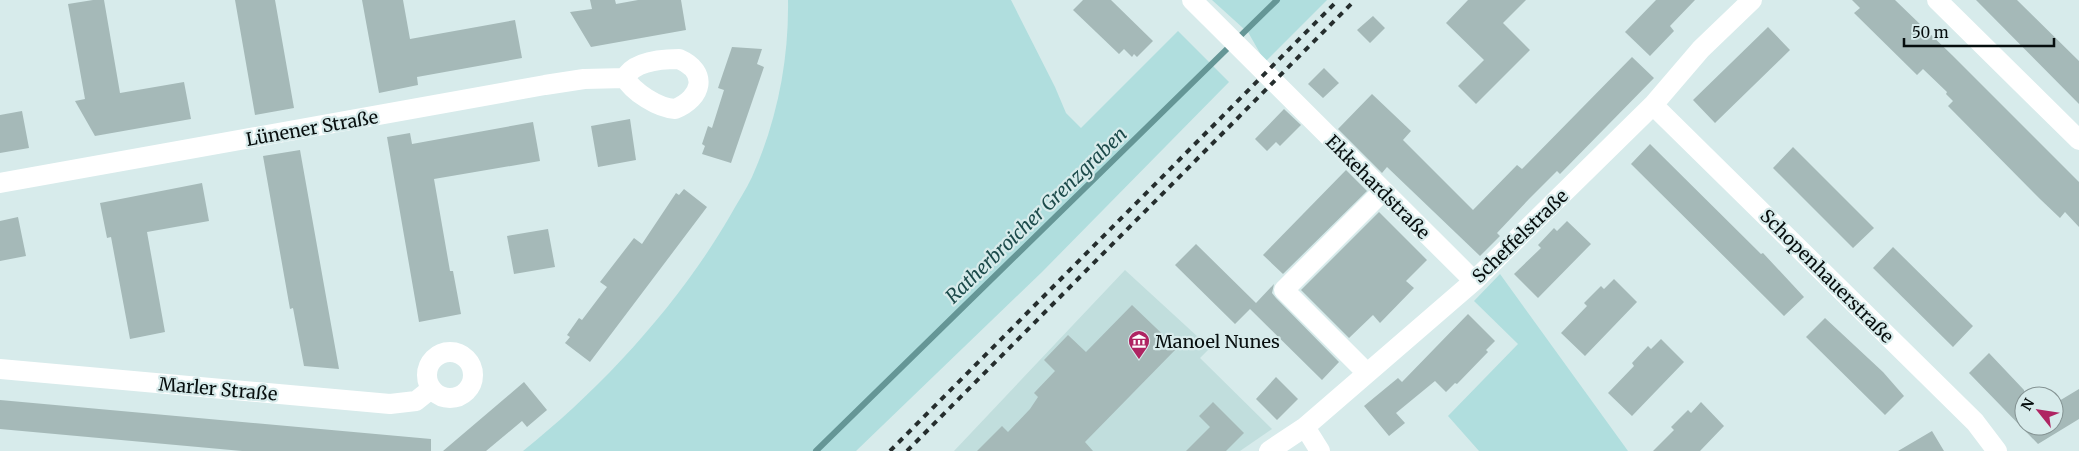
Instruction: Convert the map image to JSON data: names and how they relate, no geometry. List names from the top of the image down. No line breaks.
{"streets":{"street":["Lünener Straße","Ekkehardstraße","Scheffelstraße","Schopenhauerstraße","Marler Straße"]},"crossings":[["Ekkehardstraße","Scheffelstraße"],["Scheffelstraße","Schopenhauerstraße"]],"water":["Ratherbroicher Grenzgraben"],"places":{"museum":["Manoel Nunes"]},"scale_bar":"50 m","north":"top left"}
